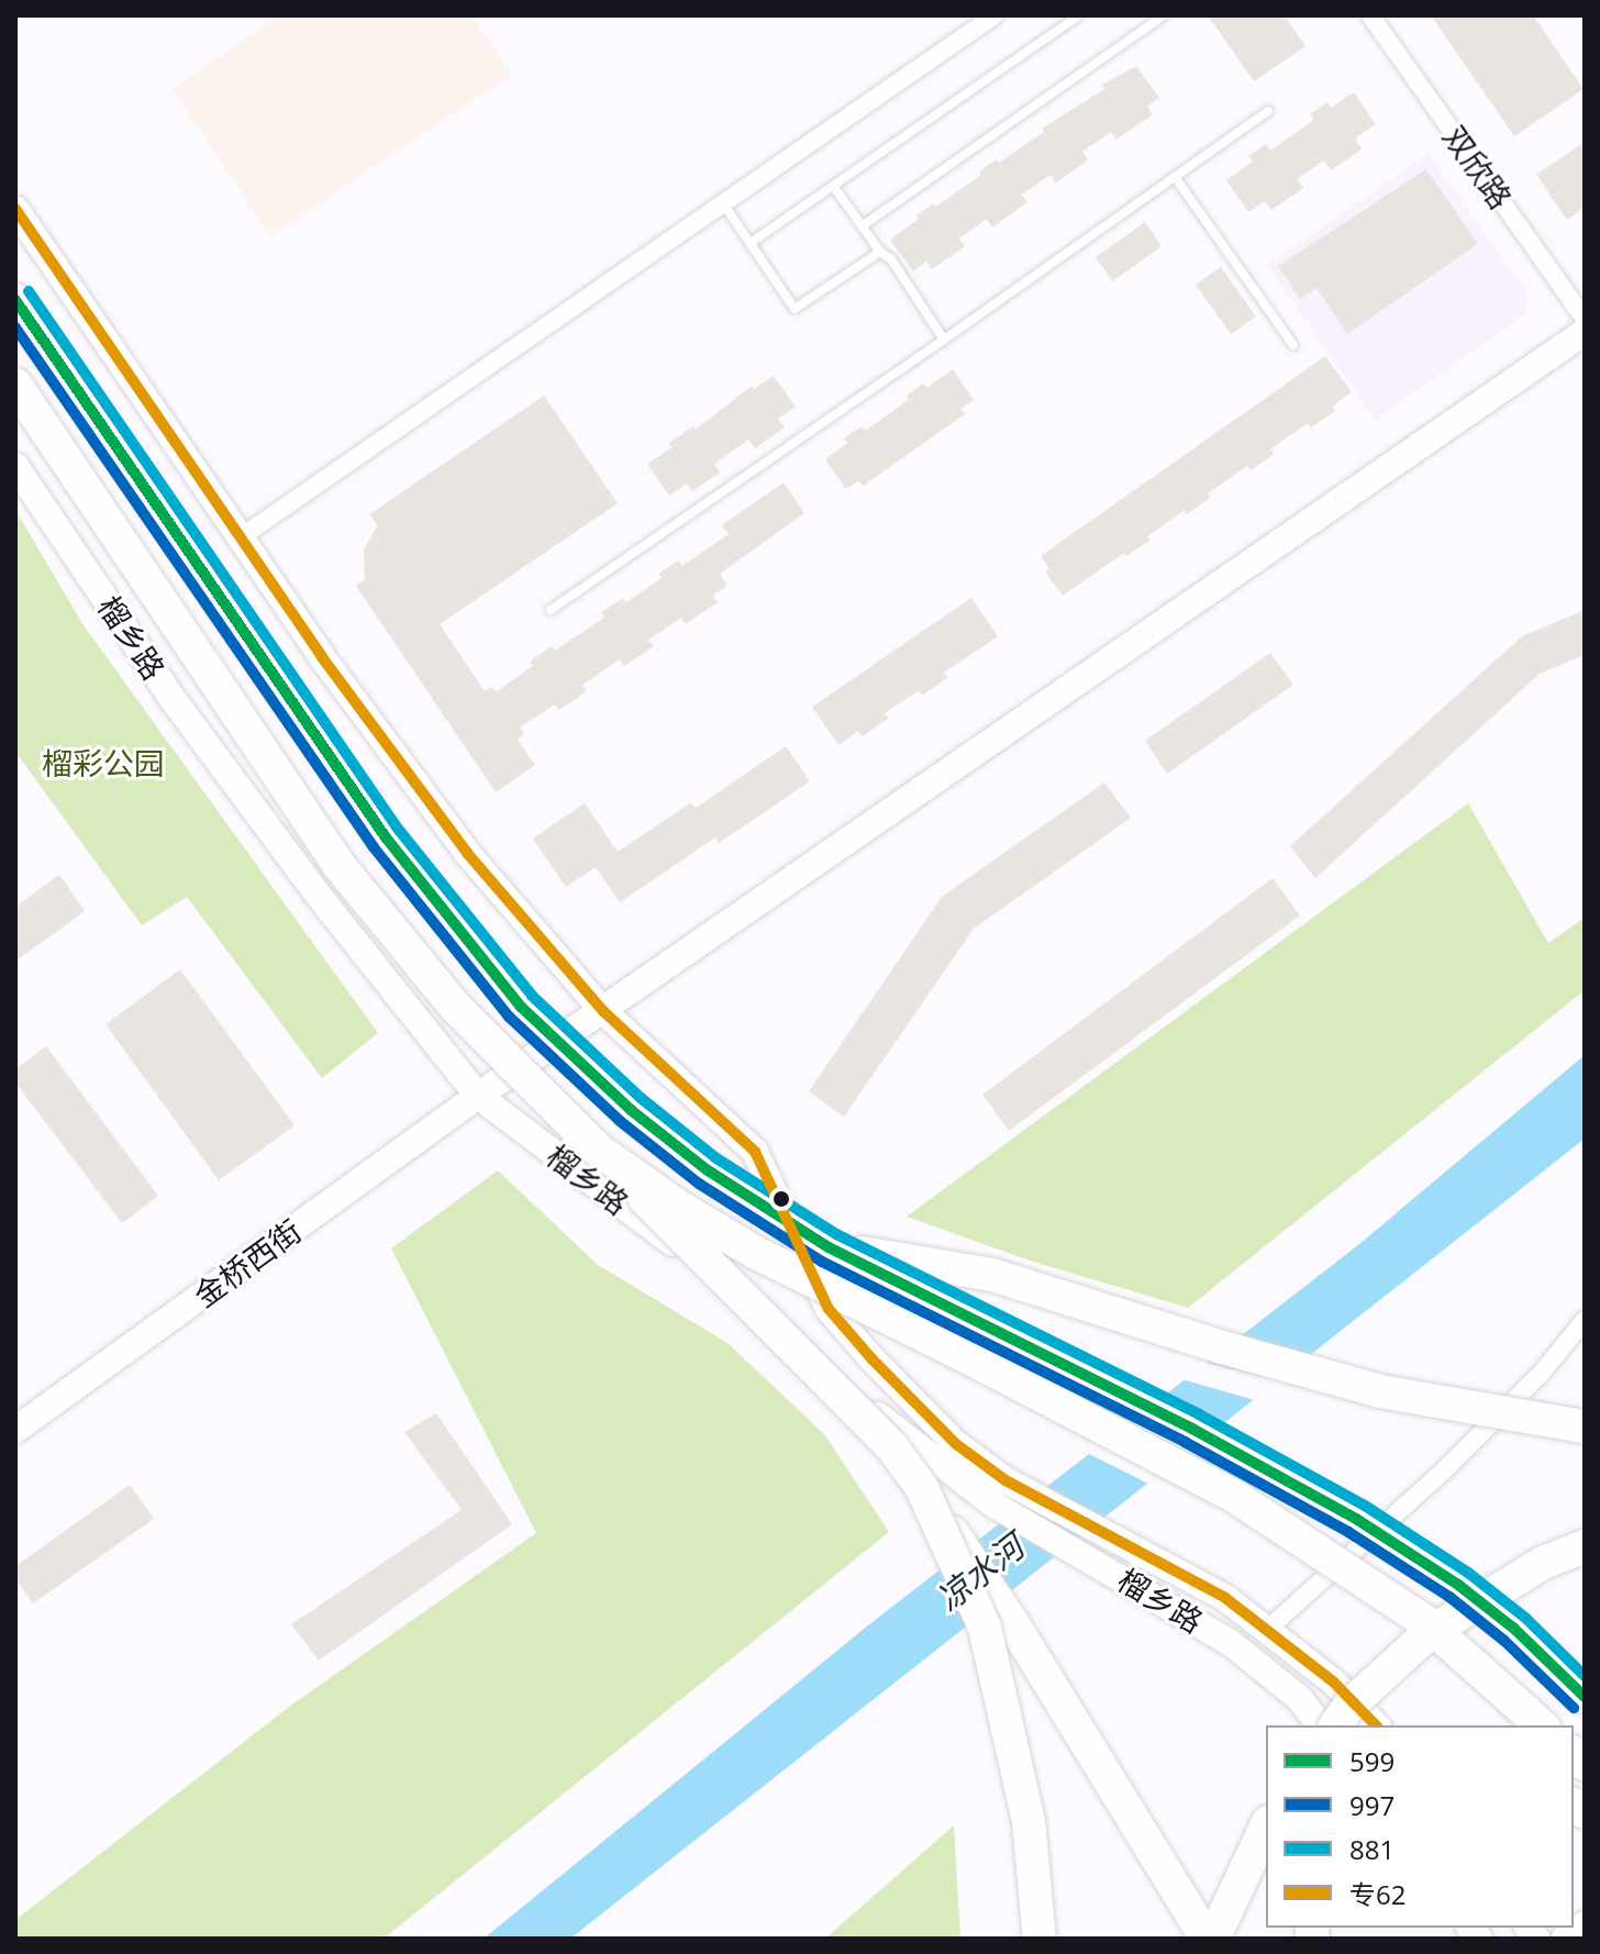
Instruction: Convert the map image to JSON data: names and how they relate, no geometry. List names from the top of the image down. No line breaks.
{"streets":{"highway":["榴乡路"],"street":["双欣路","金桥西街"]},"crossings":[["榴乡路","金桥西街"]],"water":["凉水河"],"parks":["榴彩公园"],"lines":["transit line 专62","transit line 881","transit line 599","transit line 997"],"legend":["599","997","881","专62"]}
